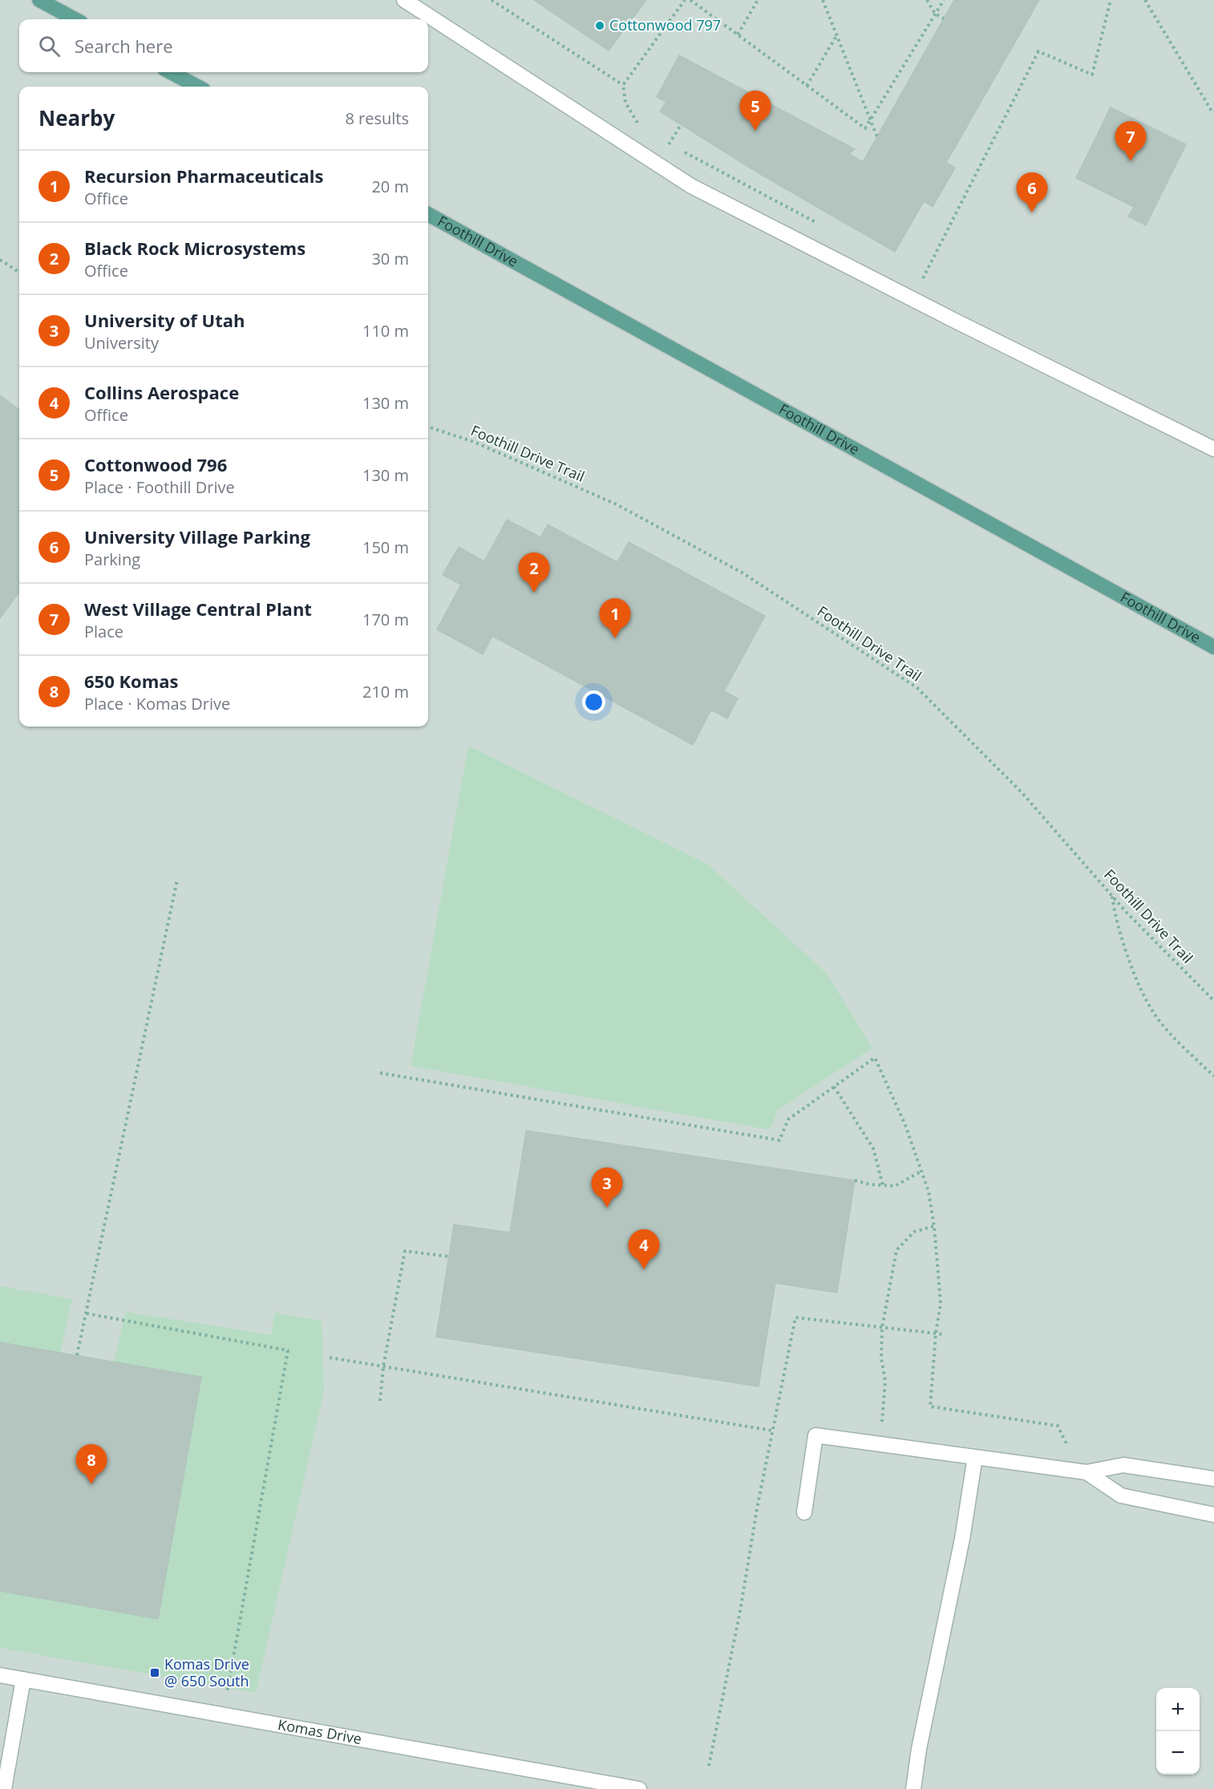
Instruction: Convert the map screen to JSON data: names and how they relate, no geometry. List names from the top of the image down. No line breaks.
{"streets":{"main road":["Foothill Drive"],"street":["Komas Drive"],"path":["Foothill Drive Trail"]},"places":{"other":["Cottonwood 797"],"transit":["Komas Drive @ 650 South"]},"page":{"search":"Search here","heading":["Nearby","8 results"],"pins":["5","7","6","2","1","3","4","8"],"list":[{"mark":"1","name":"Recursion Pharmaceuticals","note":"Office","value":"20 m"},{"mark":"2","name":"Black Rock Microsystems","note":"Office","value":"30 m"},{"mark":"3","name":"University of Utah","note":"University","value":"110 m"},{"mark":"4","name":"Collins Aerospace","note":"Office","value":"130 m"},{"mark":"5","name":"Cottonwood 796","note":"Place · Foothill Drive","value":"130 m"},{"mark":"6","name":"University Village Parking","note":"Parking","value":"150 m"},{"mark":"7","name":"West Village Central Plant","note":"Place","value":"170 m"},{"mark":"8","name":"650 Komas","note":"Place · Komas Drive","value":"210 m"}],"map_buttons":["+","−"]}}
